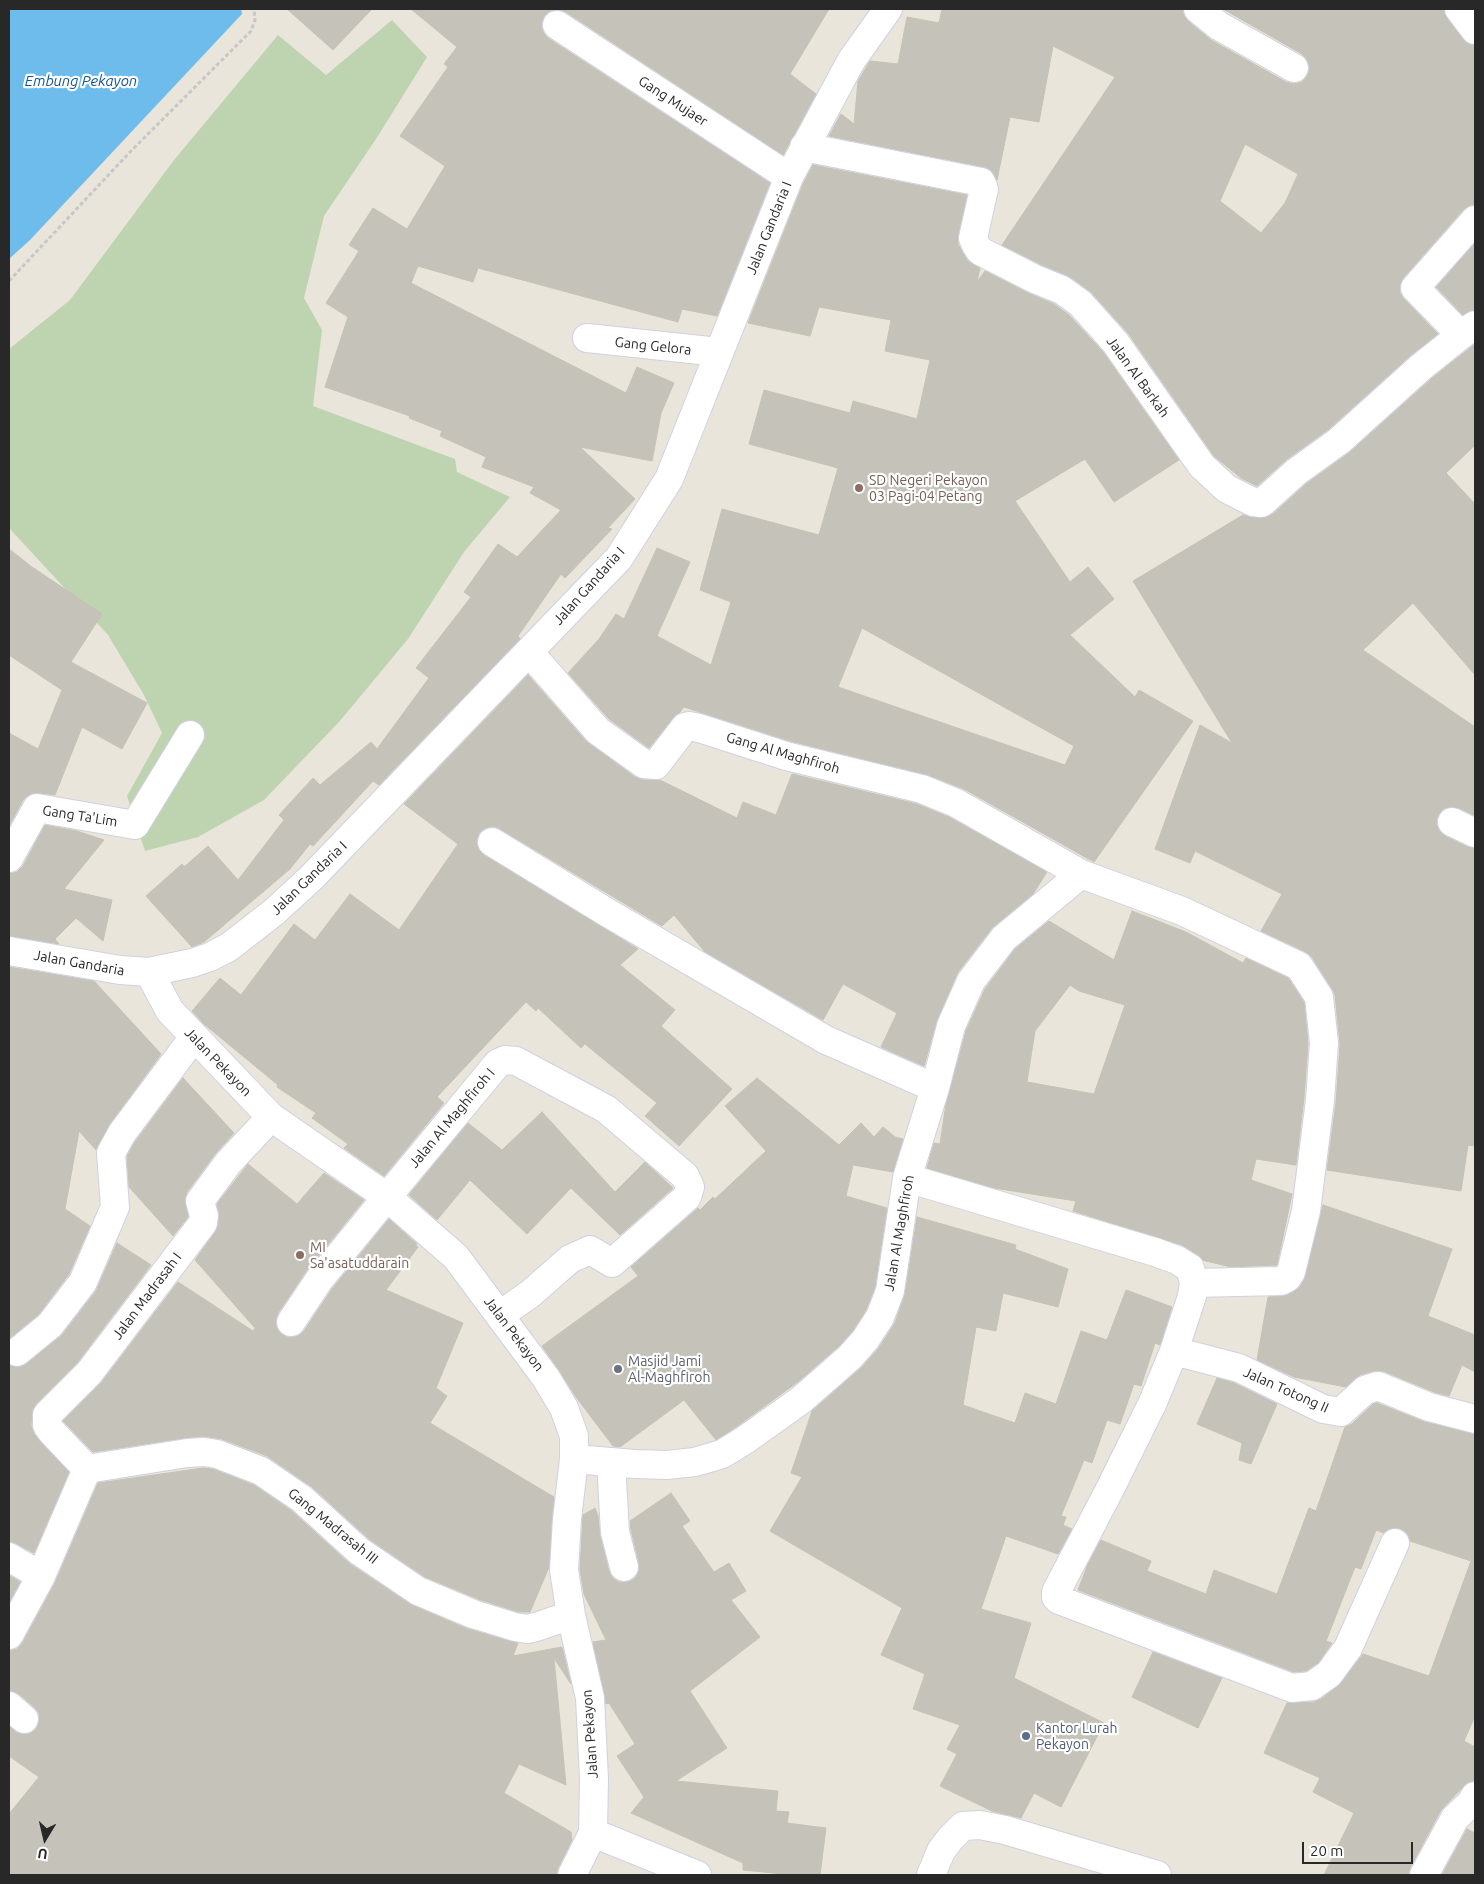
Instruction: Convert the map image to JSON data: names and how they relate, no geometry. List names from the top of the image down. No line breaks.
{"streets":{"street":["Gang Mujaer","Jalan Gandaria I","Gang Gelora","Jalan Al Barkah","Gang Al Maghfiroh","Gang Ta'Lim","Jalan Gandaria","Jalan Pekayon","Jalan Al Maghfiroh I","Jalan Al Maghfiroh","Jalan Madrasah I","Jalan Totong II","Gang Madrasah III"]},"crossings":[["Gang Mujaer","Jalan Gandaria I"],["Jalan Gandaria I","Gang Gelora"],["Jalan Gandaria I","Jalan Al Barkah"],["Jalan Gandaria I","Gang Al Maghfiroh"],["Jalan Gandaria I","Jalan Gandaria"],["Jalan Gandaria I","Jalan Pekayon"],["Gang Al Maghfiroh","Jalan Al Maghfiroh"],["Jalan Gandaria","Jalan Pekayon"],["Jalan Pekayon","Jalan Al Maghfiroh I"],["Jalan Pekayon","Jalan Al Maghfiroh"],["Jalan Pekayon","Jalan Madrasah I"],["Jalan Pekayon","Gang Madrasah III"],["Jalan Madrasah I","Gang Madrasah III"]],"water":["Embung Pekayon"],"places":["SD Negeri Pekayon 03 Pagi-04 Petang","MI Sa'asatuddarain","Masjid Jami Al-Maghfiroh","Kantor Lurah Pekayon"],"scale_bar":"20 m","north":"bottom"}
